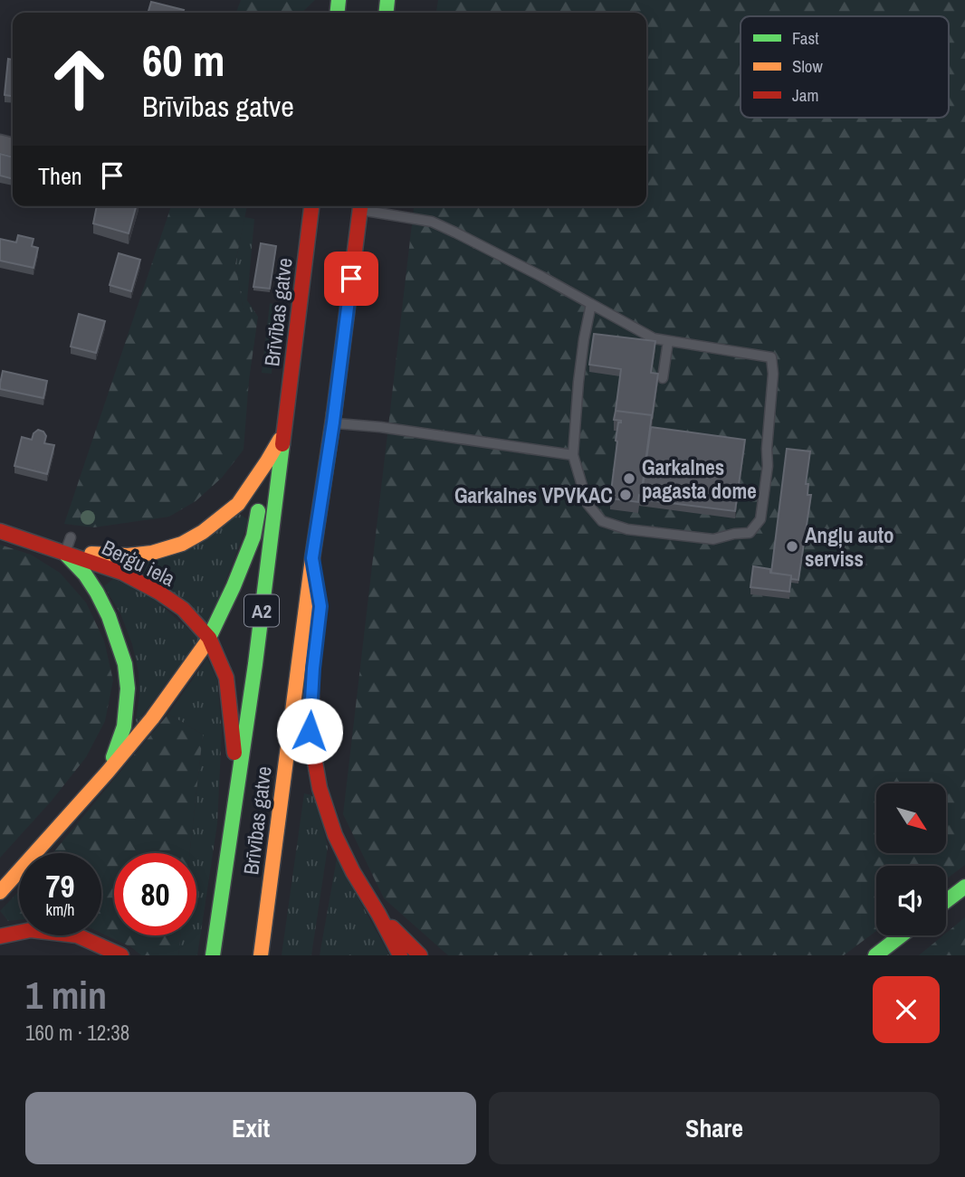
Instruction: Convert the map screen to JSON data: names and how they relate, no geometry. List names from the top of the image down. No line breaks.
{"streets":{"main road":["Brīvības gatve","Berģu iela","A2"]},"crossings":[["Brīvības gatve","Berģu iela"]],"places":["Garkalnes pagasta dome","Garkalnes VPVKAC","Angļu auto serviss"],"legend":["Fast","Slow","Jam"],"north":"bottom right","page":{"turn":["60 m","Brīvības gatve"],"then":"Then","speed":"79 km/h","limit":"80","heading":["1 min","160 m · 12:38"],"buttons":["Exit","Share"]}}
